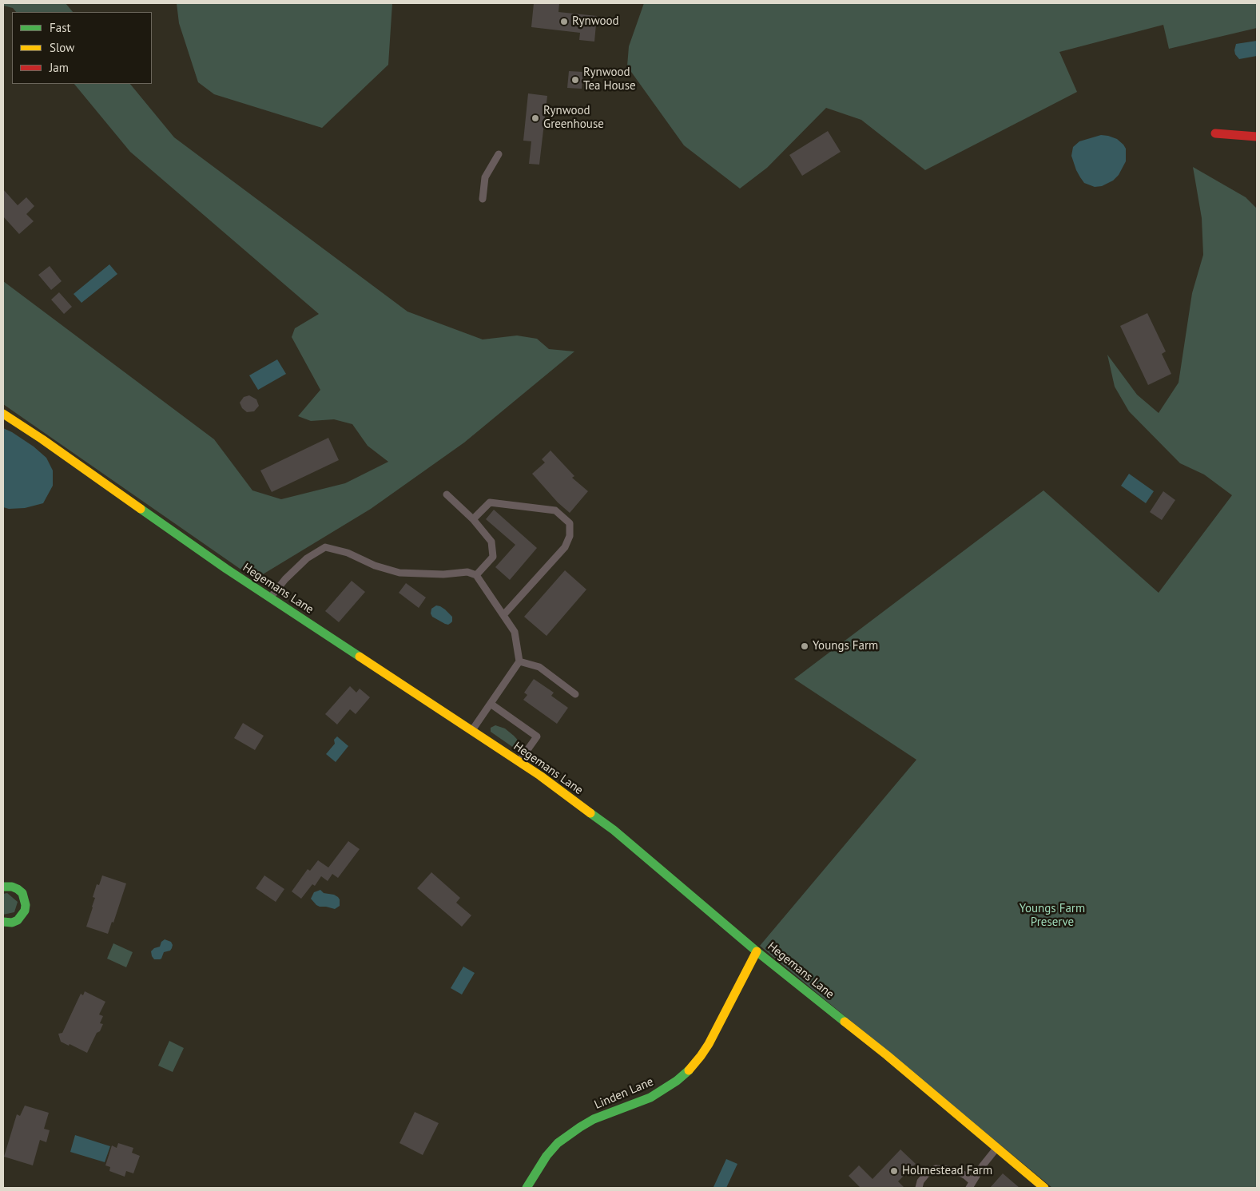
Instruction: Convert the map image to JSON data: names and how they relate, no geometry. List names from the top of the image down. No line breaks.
{"streets":{"street":["Hegemans Lane","Linden Lane"]},"crossings":[["Hegemans Lane","Linden Lane"]],"parks":["Youngs Farm Preserve"],"places":["Rynwood","Rynwood Tea House","Rynwood Greenhouse","Youngs Farm","Holmestead Farm"],"legend":["Fast","Slow","Jam"]}
